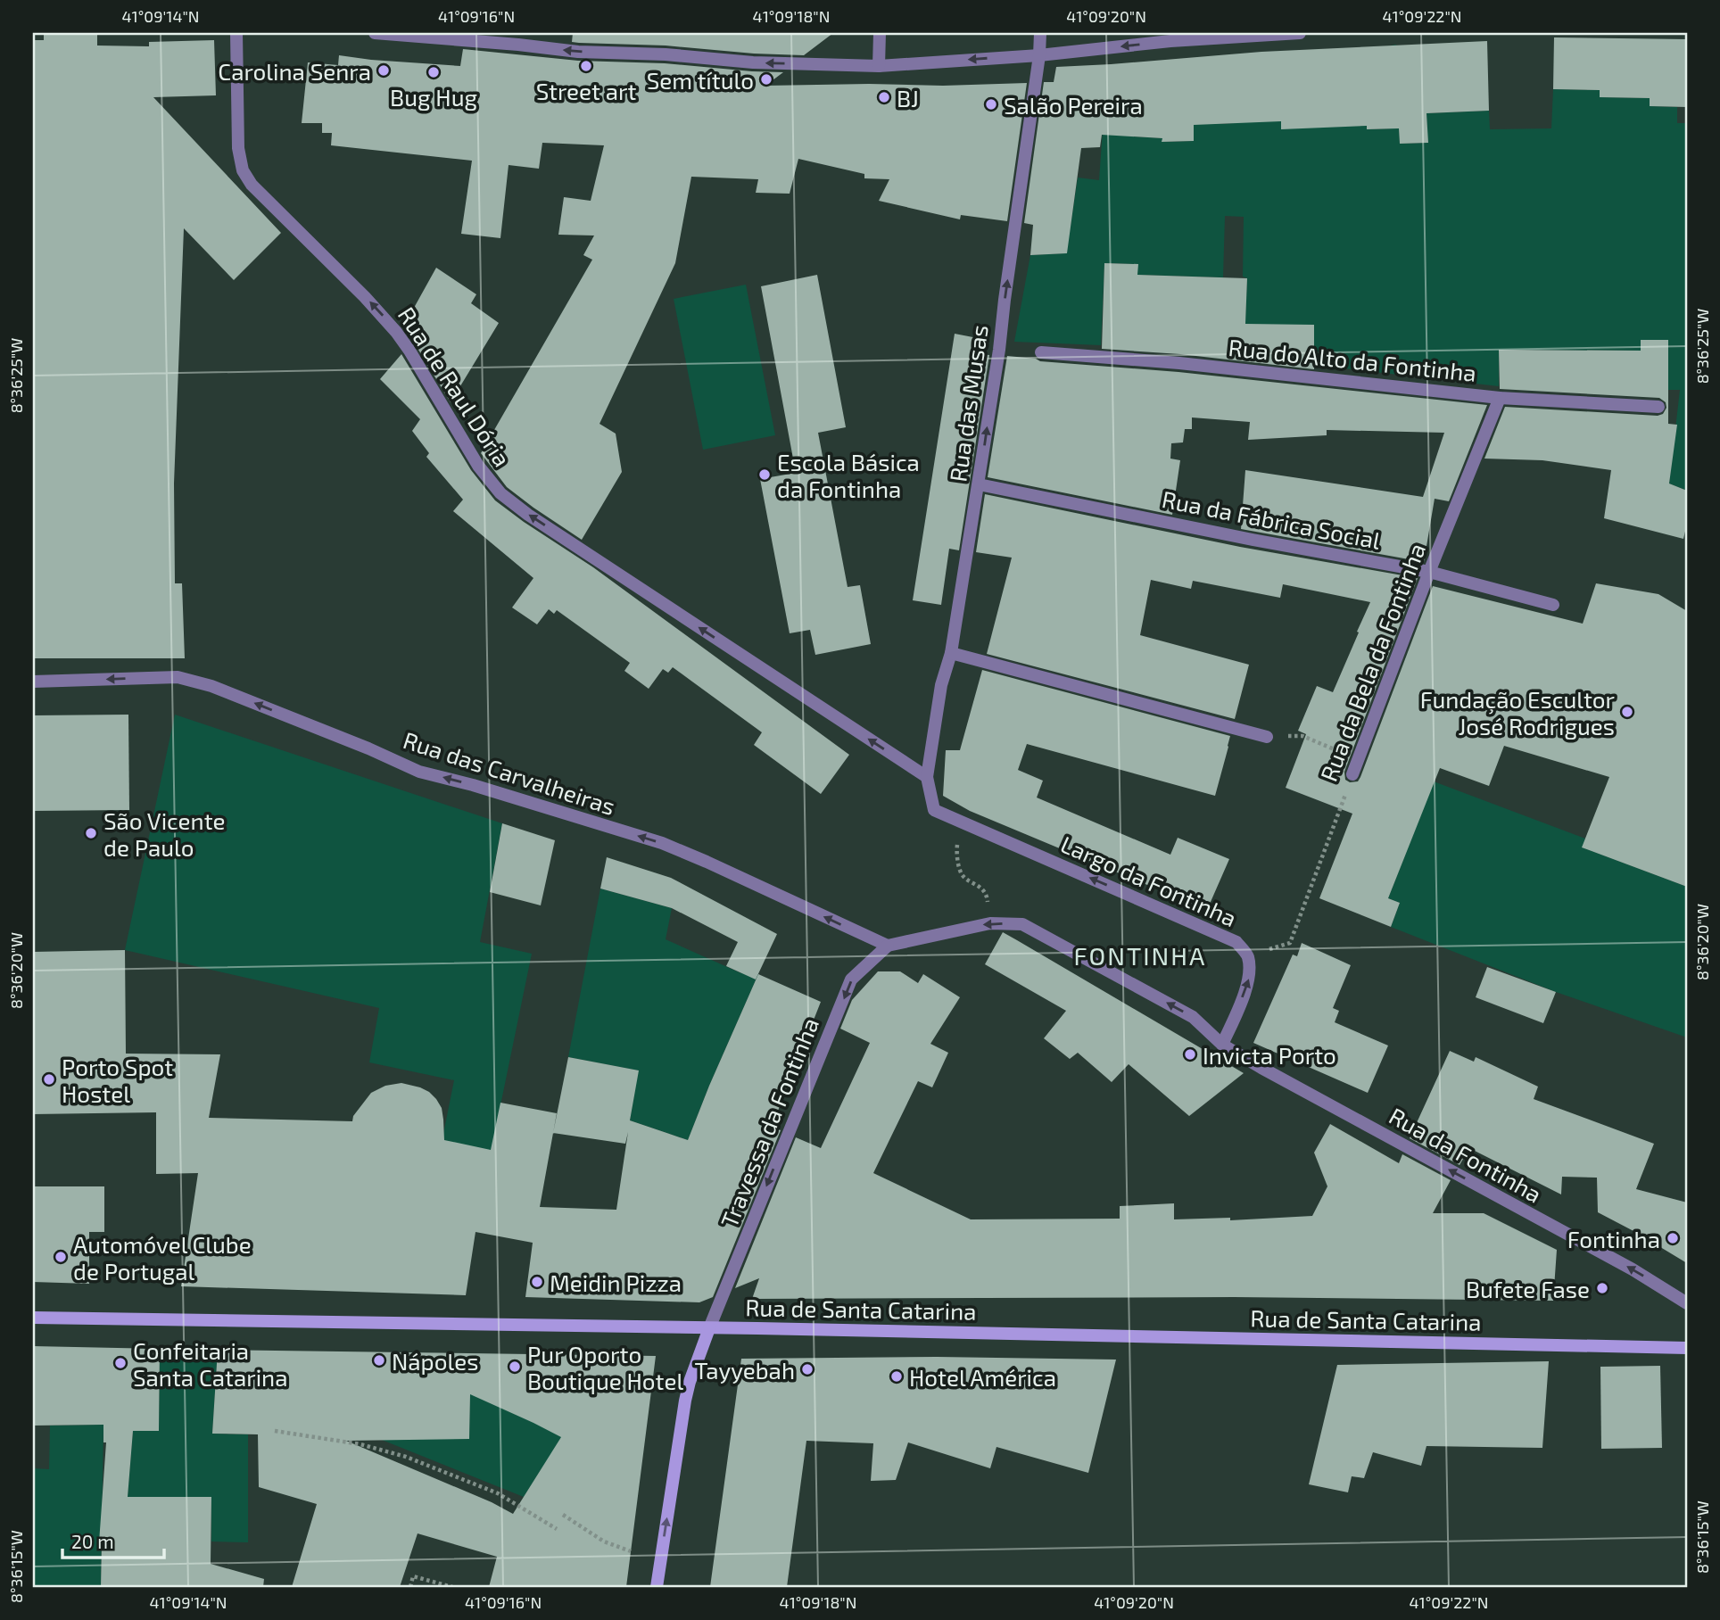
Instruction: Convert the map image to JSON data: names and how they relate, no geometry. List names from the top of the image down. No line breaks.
{"streets":{"main road":["Rua de Santa Catarina"],"street":["Rua do Alto da Fontinha","Rua de Raul Dória","Rua das Musas","Rua da Fábrica Social","Rua da Bela da Fontinha","Rua das Carvalheiras","Largo da Fontinha","Travessa da Fontinha","Rua da Fontinha"]},"crossings":[["Rua do Alto da Fontinha","Rua da Bela da Fontinha"],["Rua de Raul Dória","Rua das Musas"],["Rua de Raul Dória","Largo da Fontinha"],["Rua das Musas","Rua da Fábrica Social"],["Rua das Musas","Largo da Fontinha"],["Rua da Fábrica Social","Rua da Bela da Fontinha"],["Rua das Carvalheiras","Travessa da Fontinha"],["Largo da Fontinha","Rua da Fontinha"],["Travessa da Fontinha","Rua de Santa Catarina"]],"one_way":["Rua de Raul Dória","Rua das Musas","Rua das Carvalheiras","Travessa da Fontinha","Rua da Fontinha"],"districts":["FONTINHA"],"places":["Street art","Carolina Senra","Bug Hug","Sem título","BJ","Salão Pereira","Escola Básica da Fontinha","Fundação Escultor José Rodrigues","São Vicente de Paulo","Invicta Porto","Porto Spot Hostel","Fontinha","Automóvel Clube de Portugal","Meidin Pizza","Bufete Fase","Nápoles","Confeitaria Santa Catarina","Pur Oporto Boutique Hotel","Tayyebah","Hotel América"],"scale_bar":"20 m","coordinates":["41°09'14\"N","41°09'16\"N","41°09'18\"N","41°09'20\"N","41°09'22\"N","8°36'25\"W","8°36'20\"W","8°36'15\"W"]}
